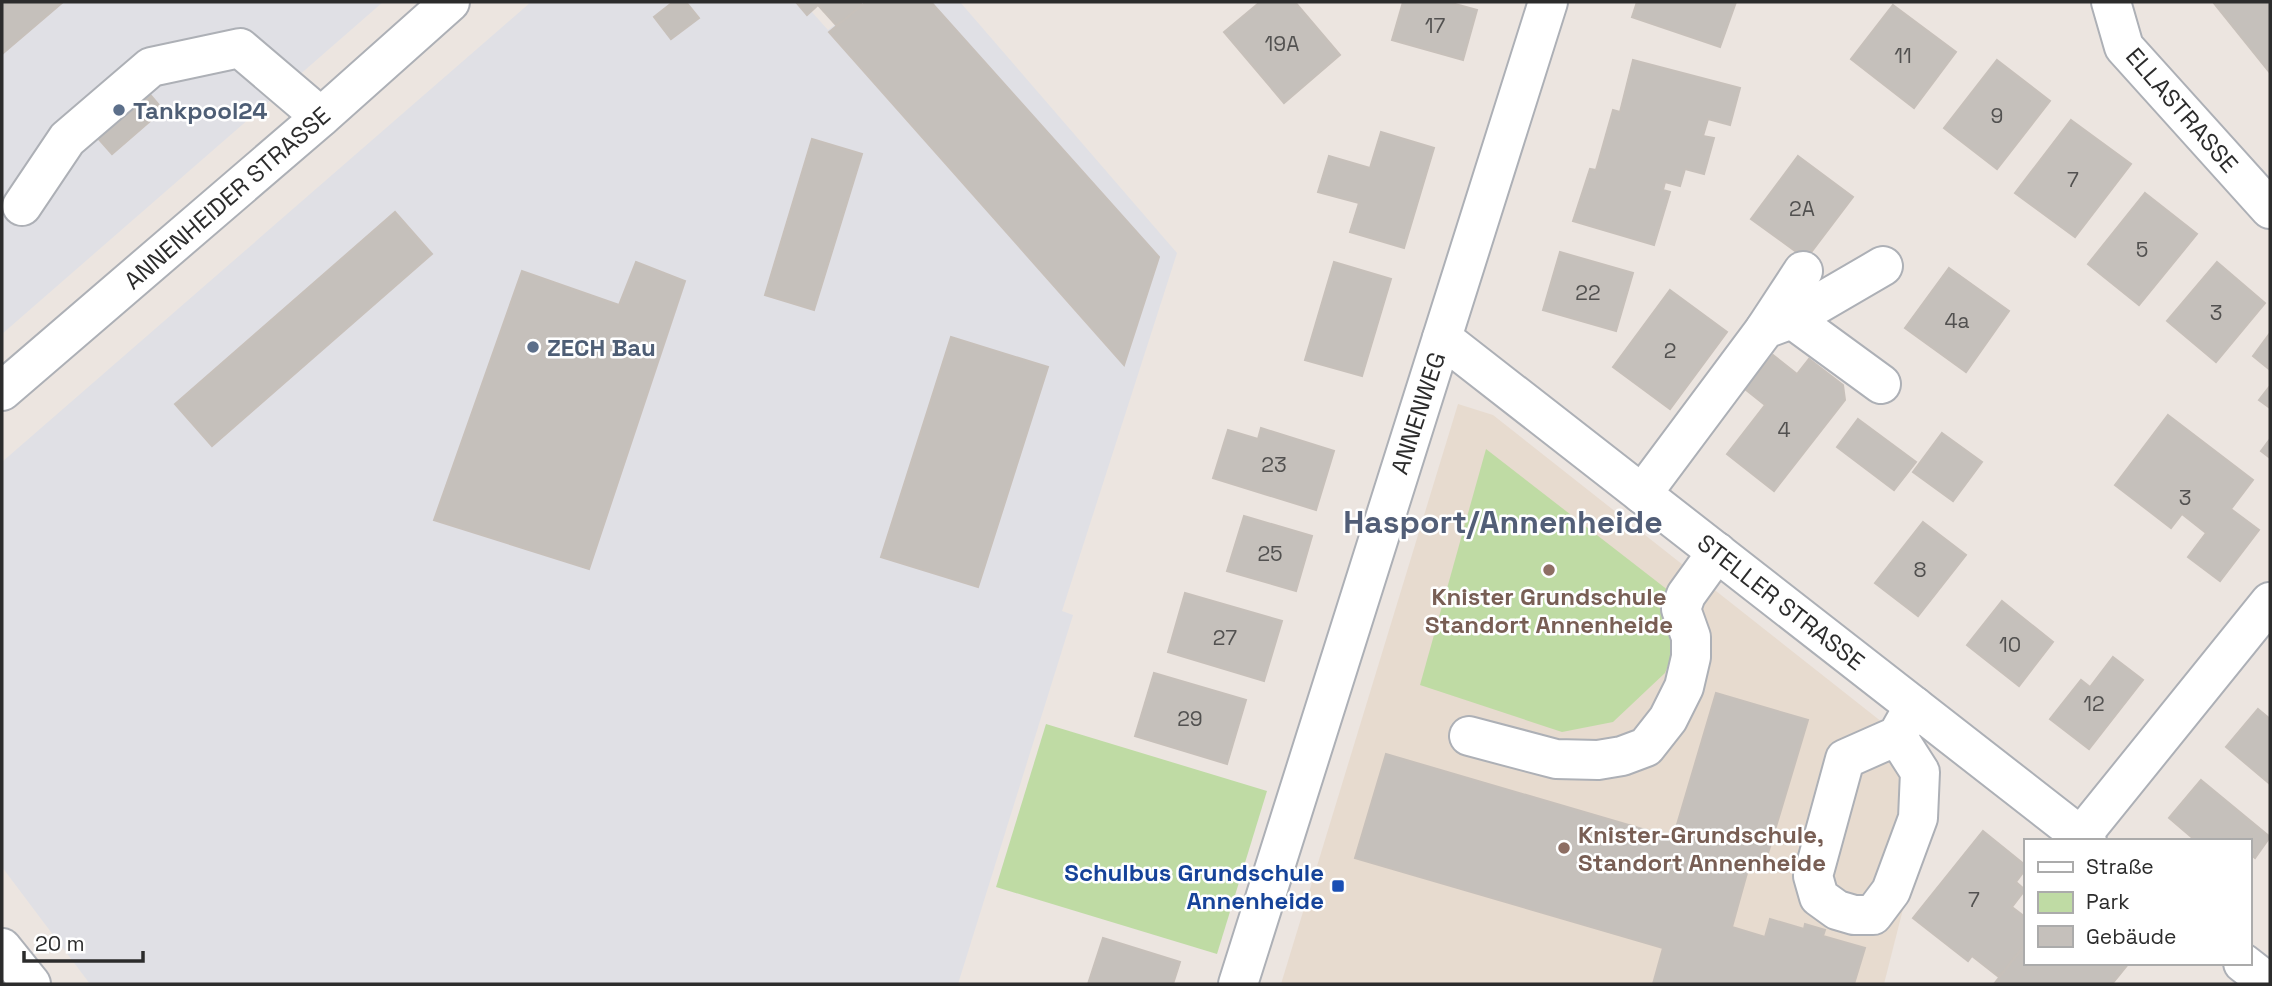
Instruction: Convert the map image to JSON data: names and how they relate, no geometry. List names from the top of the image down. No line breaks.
{"streets":{"street":["ELLASTRASSE","ANNENHEIDER STRASSE","ANNENWEG","STELLER STRASSE"]},"crossings":[["ANNENWEG","STELLER STRASSE"]],"districts":["Hasport/Annenheide"],"places":{"other":["Tankpool24","ZECH Bau","Knister Grundschule Standort Annenheide","Knister-Grundschule, Standort Annenheide"],"transit":["Schulbus Grundschule Annenheide"]},"house_numbers":["17","19A","11","9","7","2A","5","22","3","4a","2","4","23","3","25","8","27","10","12","29","7"],"legend":["Straße","Park","Gebäude"],"scale_bar":"20 m"}
